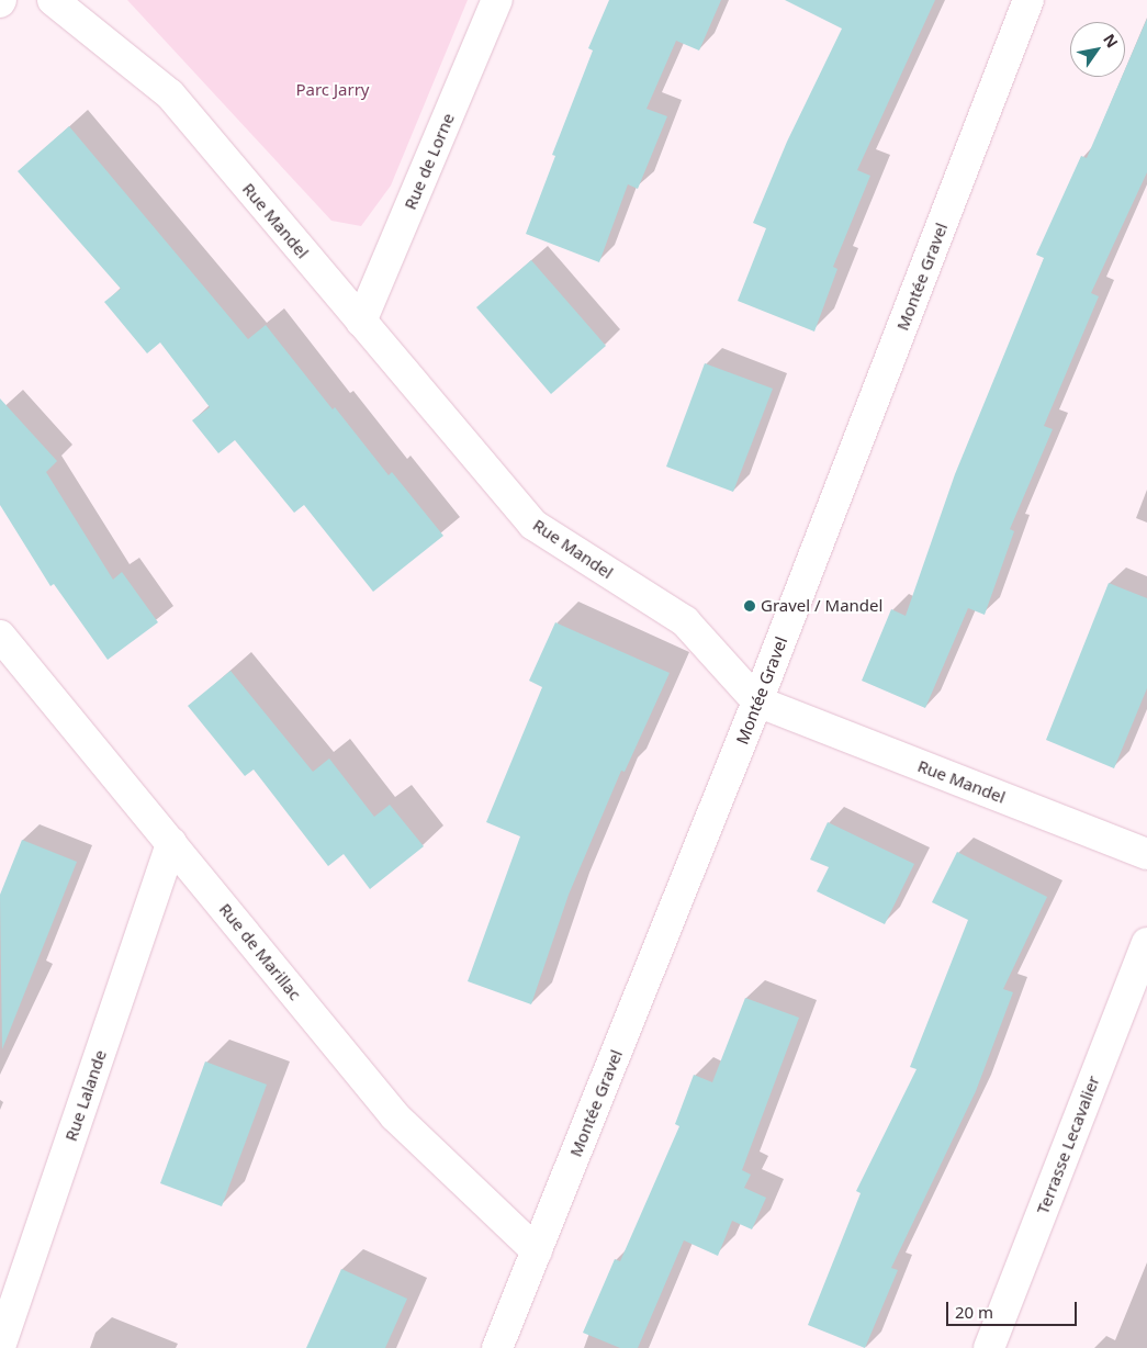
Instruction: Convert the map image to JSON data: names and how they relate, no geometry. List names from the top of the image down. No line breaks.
{"streets":{"street":["Rue de Lorne","Rue Mandel","Montée Gravel","Rue de Marillac","Rue Lalande","Terrasse Lecavalier"]},"crossings":[["Rue de Lorne","Rue Mandel"],["Rue Mandel","Montée Gravel"],["Montée Gravel","Rue de Marillac"],["Rue de Marillac","Rue Lalande"]],"parks":["Parc Jarry"],"places":["Gravel / Mandel"],"scale_bar":"20 m","north":"top right"}
